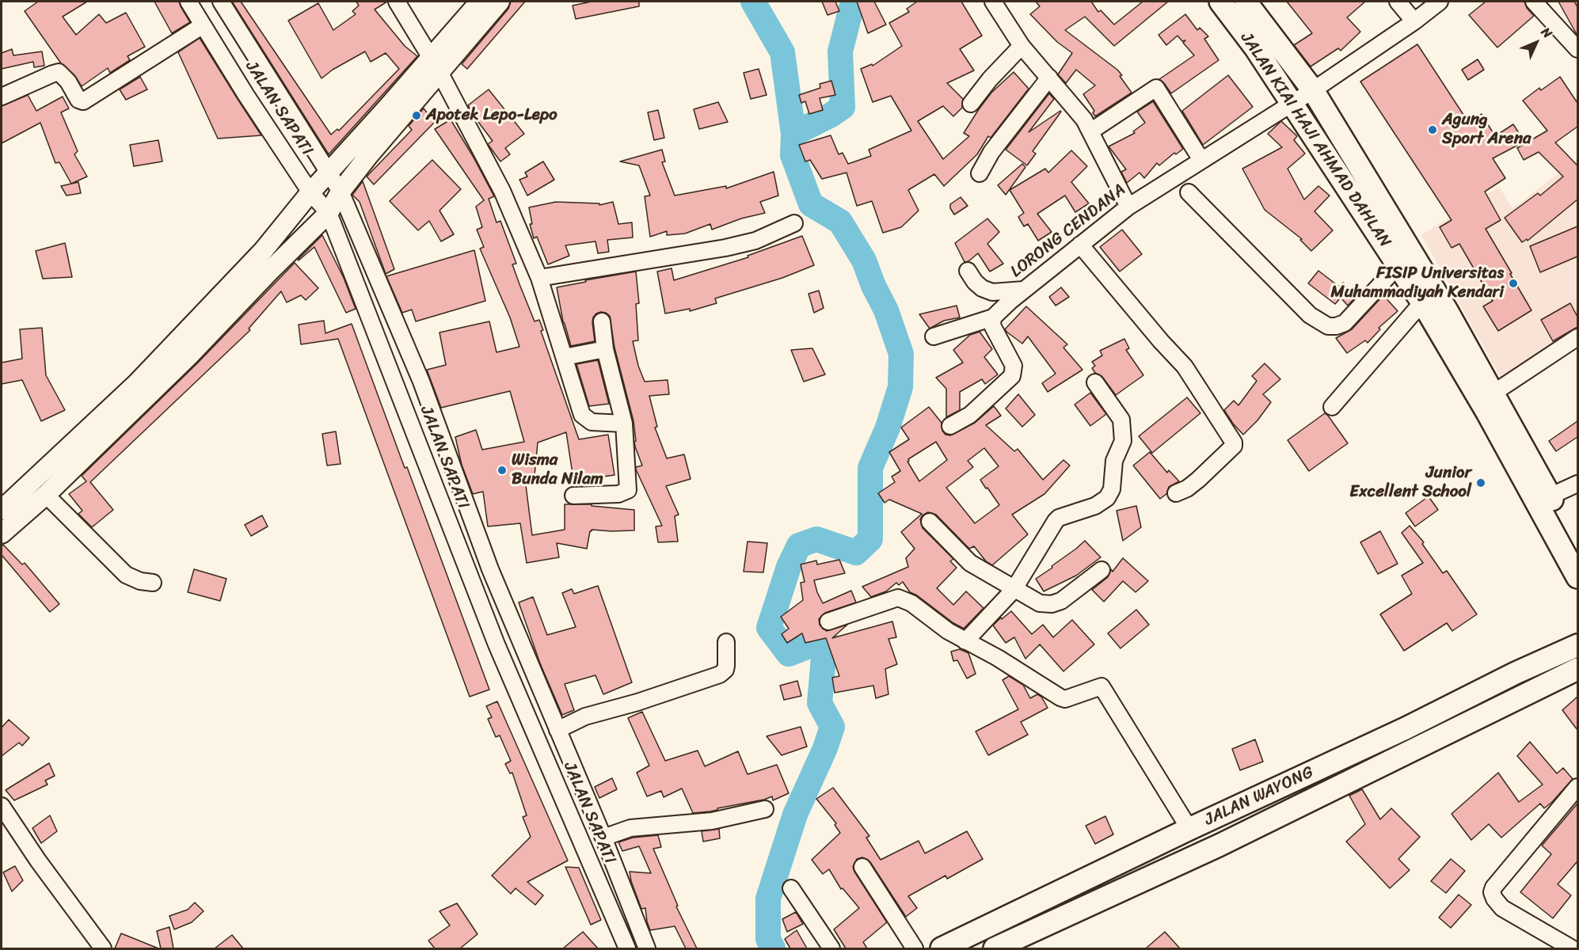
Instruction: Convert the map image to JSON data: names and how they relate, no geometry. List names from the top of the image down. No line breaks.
{"streets":{"main road":["JALAN KIAI HAJI AHMAD DAHLAN","JALAN WAYONG"],"street":["JALAN SAPATI","LORONG CENDANA"]},"crossings":[["JALAN KIAI HAJI AHMAD DAHLAN","LORONG CENDANA"]],"places":["Apotek Lepo-Lepo","Agung Sport Arena","FISIP Universitas Muhammadiyah Kendari","Wisma Bunda Nilam","Junior Excellent School"],"north":"top right"}
